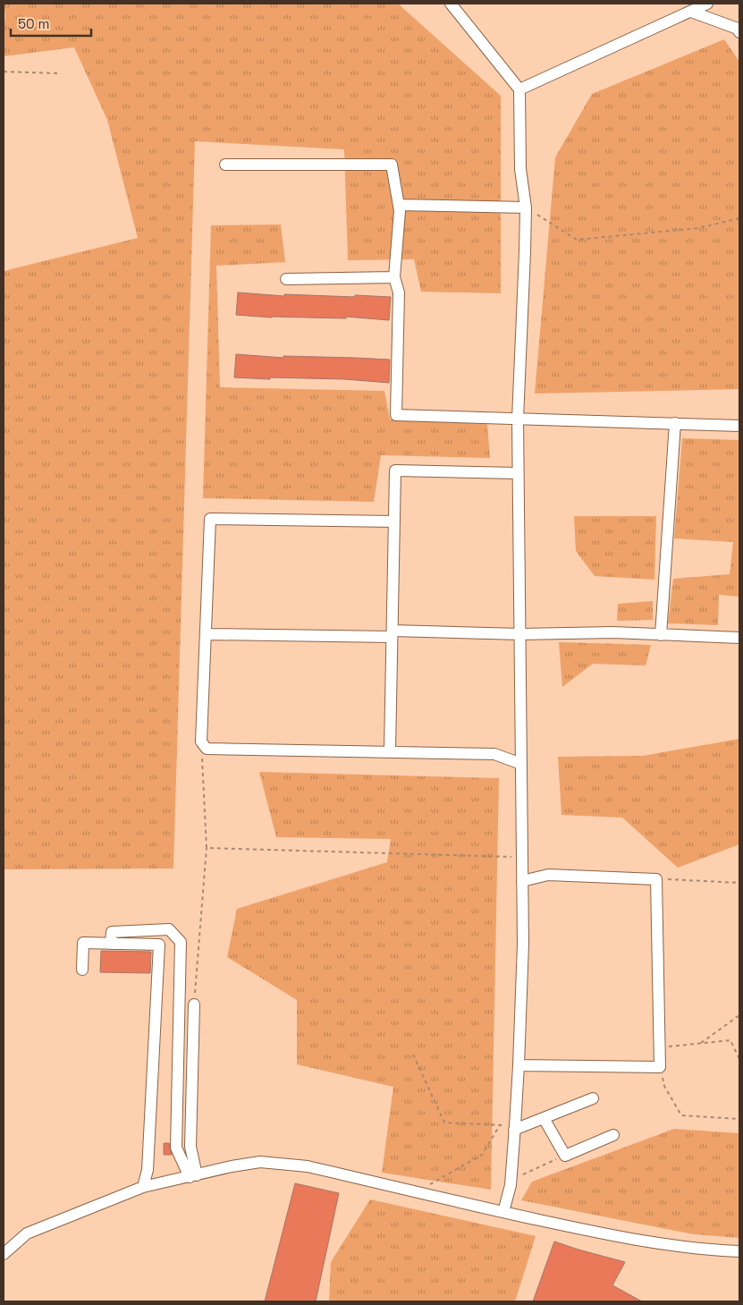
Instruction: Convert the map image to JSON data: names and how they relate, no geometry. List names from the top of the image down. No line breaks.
{"scale_bar":"50 m"}
